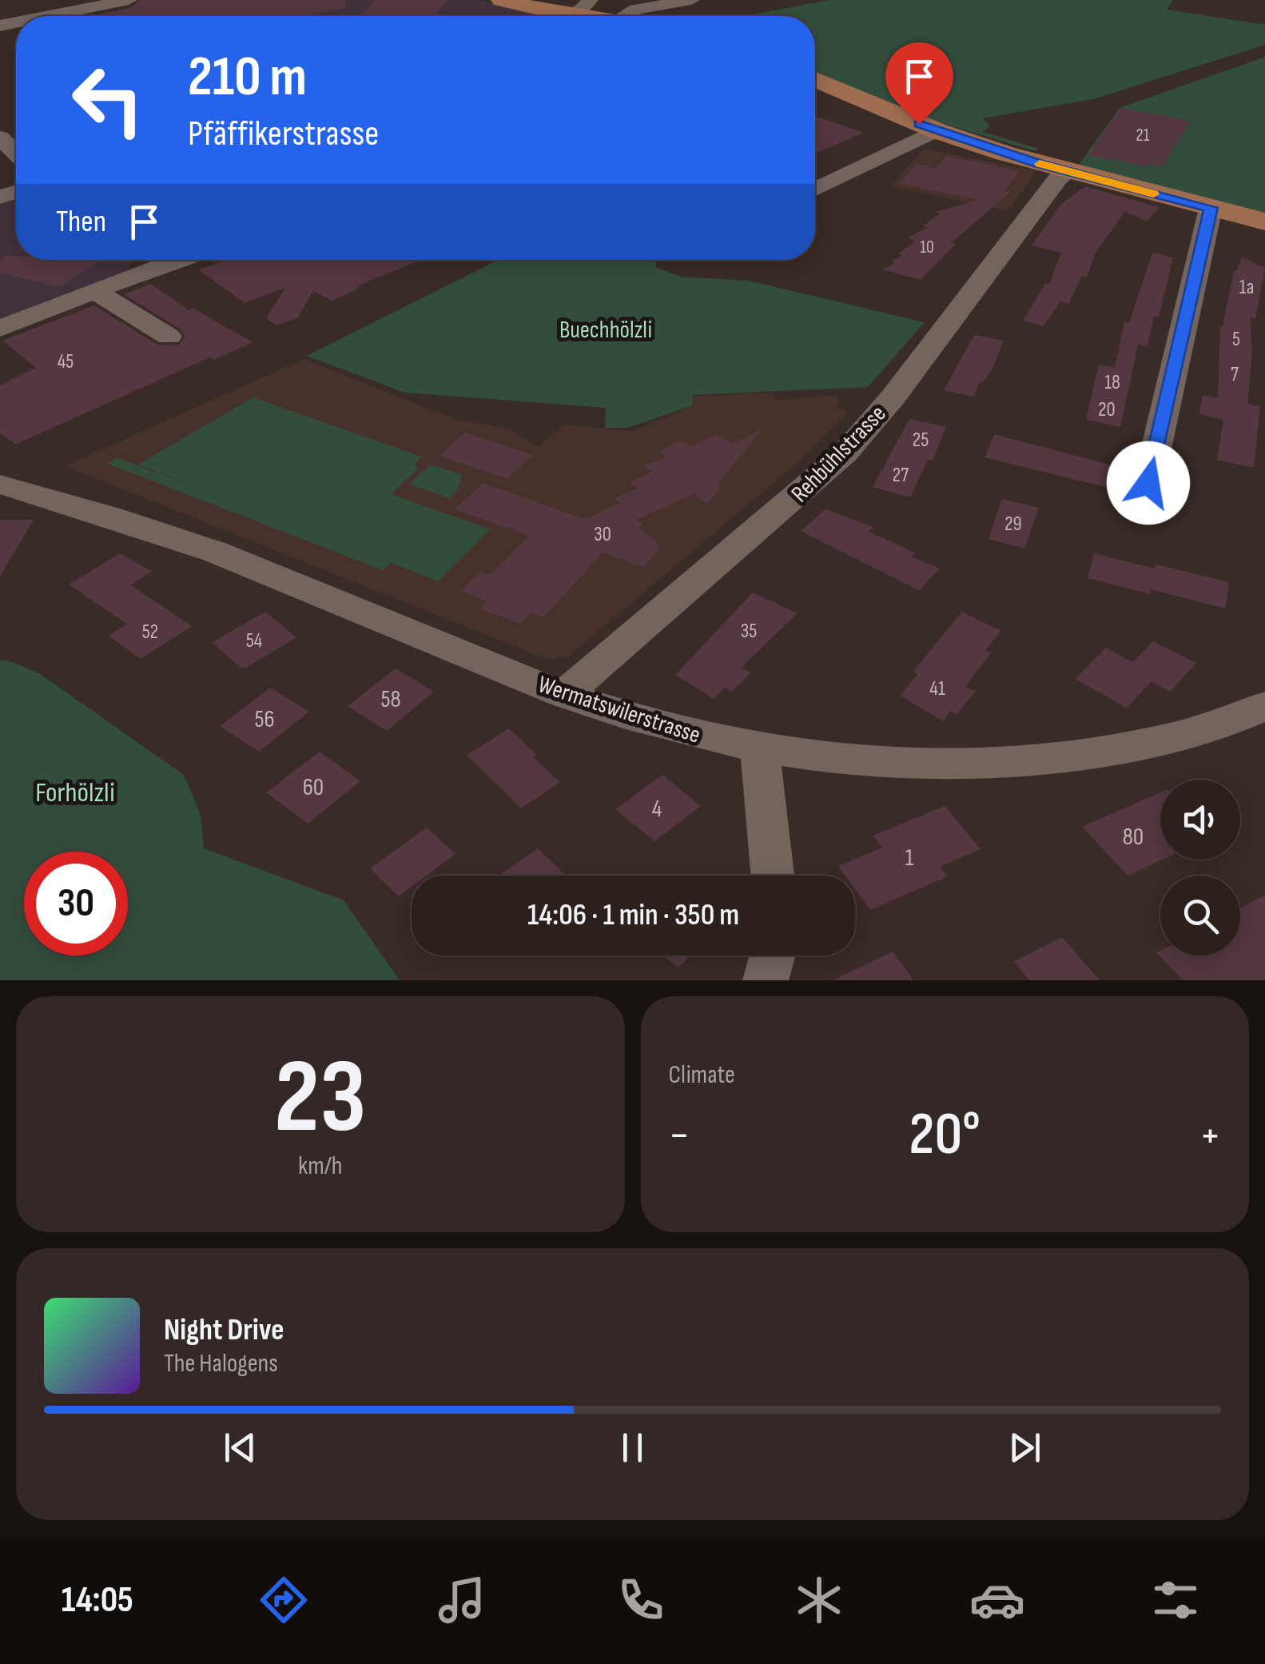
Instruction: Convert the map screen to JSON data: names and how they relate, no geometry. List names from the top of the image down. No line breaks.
{"streets":{"street":["Rehbühlstrasse","Wermatswilerstrasse"]},"crossings":[["Rehbühlstrasse","Wermatswilerstrasse"]],"parks":["Buechhölzli","Forhölzli"],"house_numbers":["21","10","1a","5","45","7","18","20","25","27","29","30","35","52","54","41","58","56","60","4","80","1"],"page":{"turn":["210 m","Pfäffikerstrasse"],"then":"Then","limit":"30","trip":"14:06 · 1 min · 350 m","tile":[["23","km/h"],"Climate"],"heat":["−","20°","+"],"song":["Night Drive","The Halogens"],"tabs":"14:05"}}
